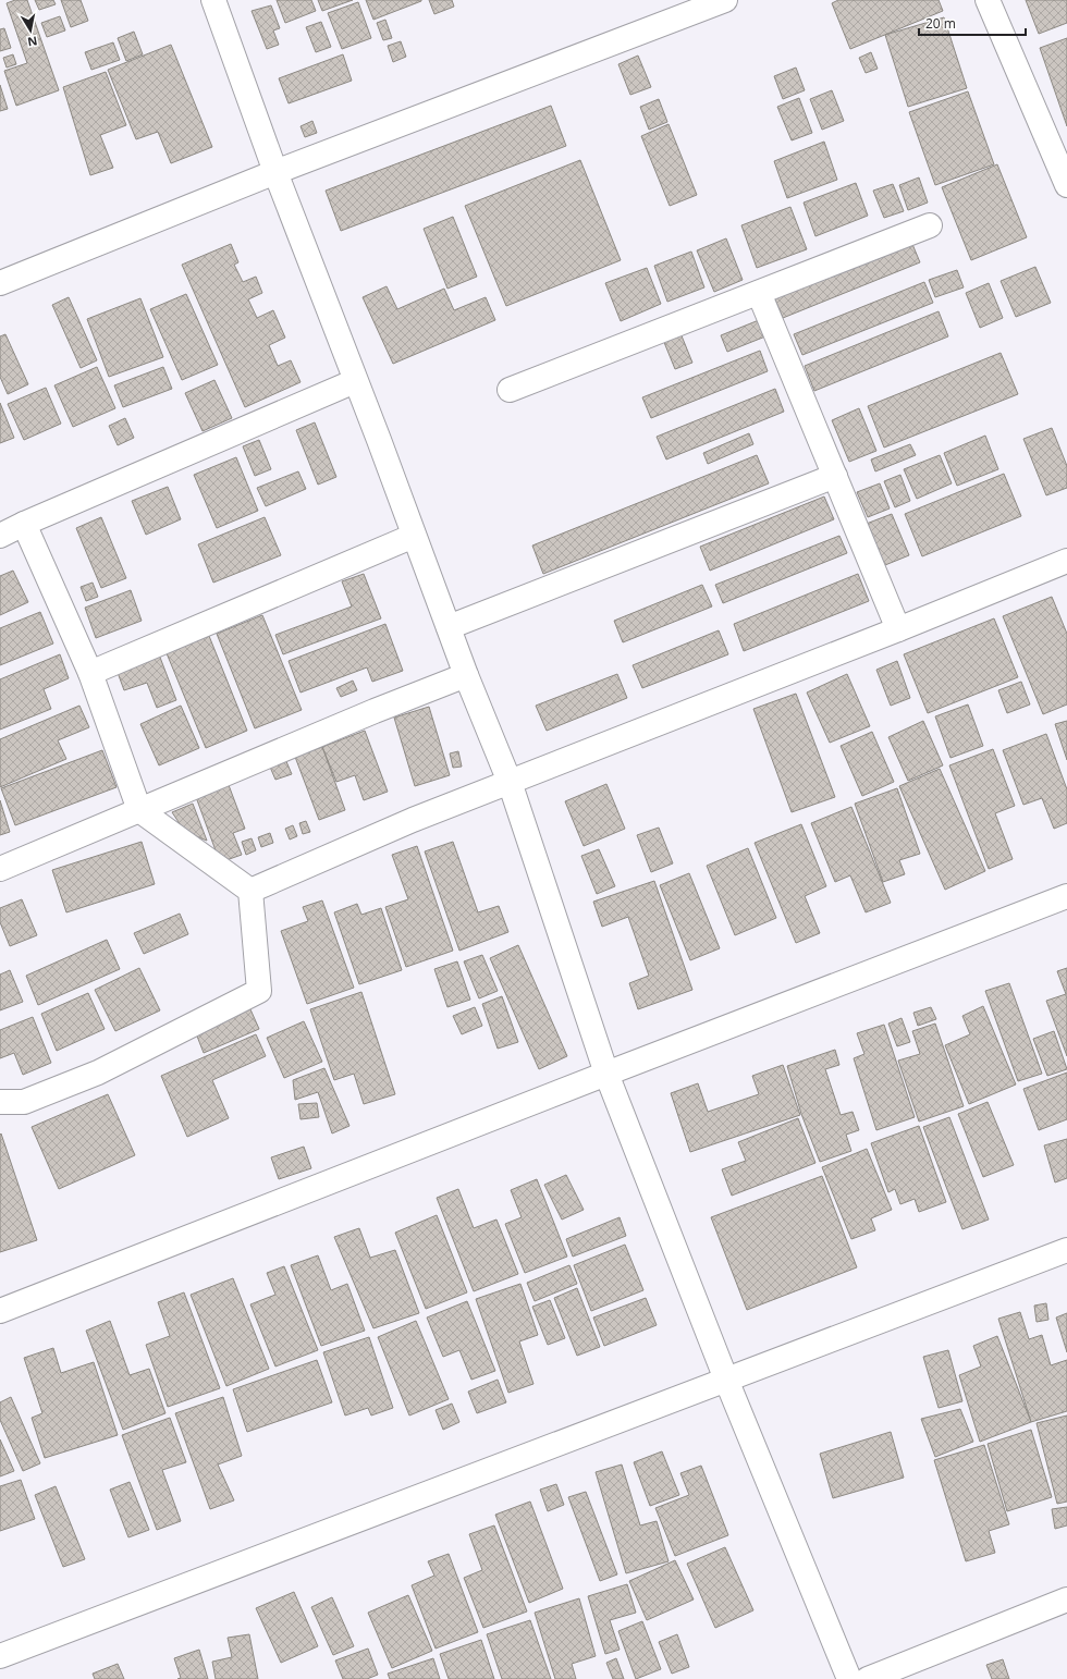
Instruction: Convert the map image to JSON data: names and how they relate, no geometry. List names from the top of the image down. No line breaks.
{"scale_bar":"20 m","north":"bottom"}
